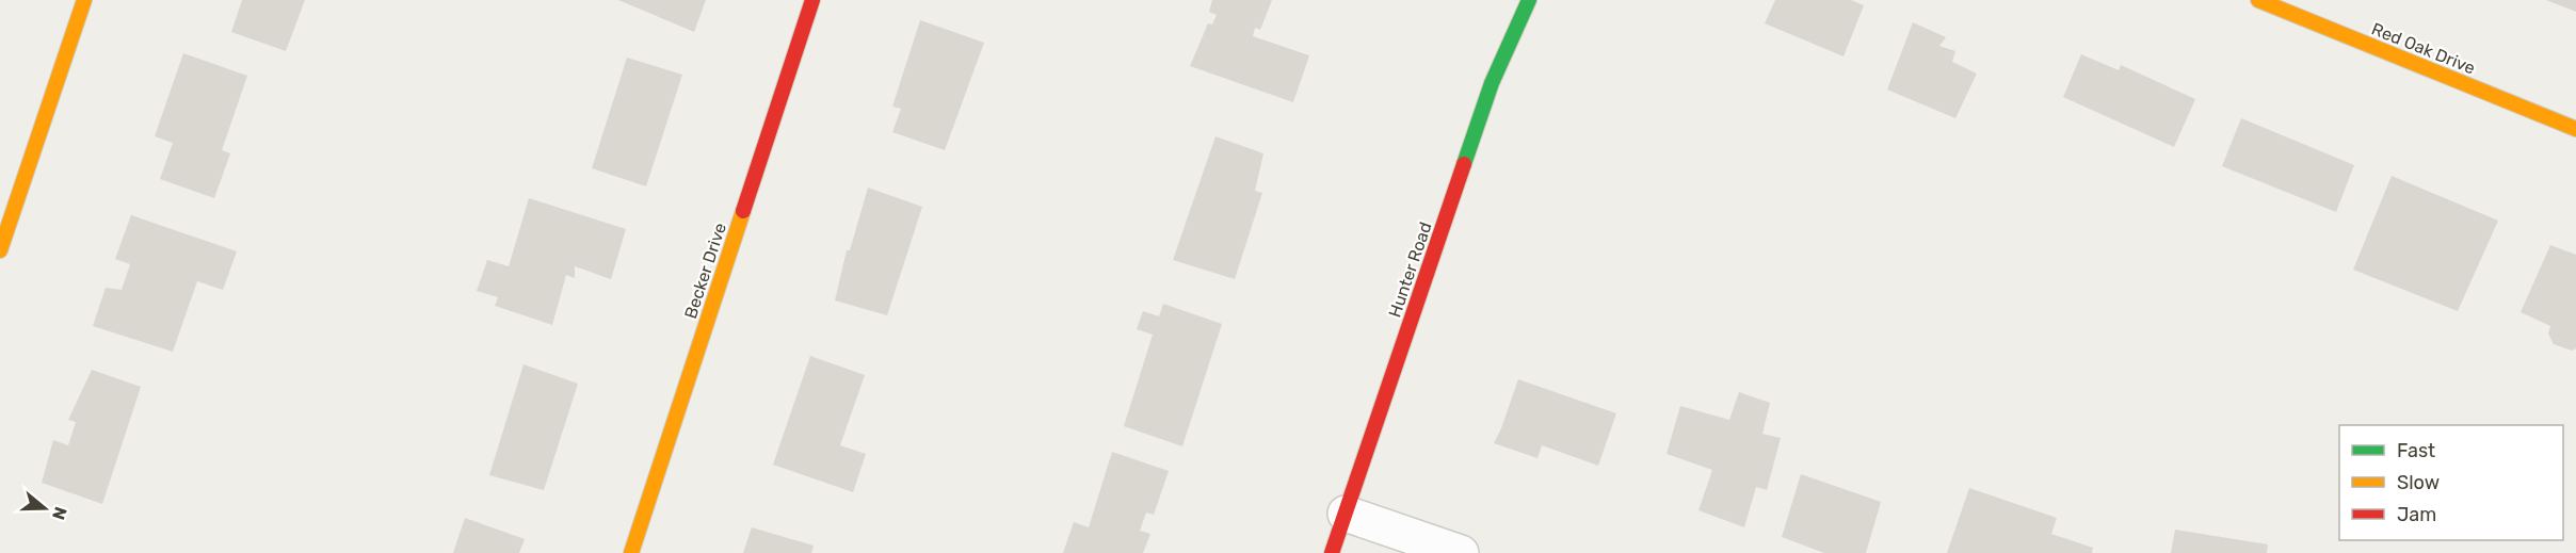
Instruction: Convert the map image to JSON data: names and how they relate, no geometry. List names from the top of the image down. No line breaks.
{"streets":{"street":["Red Oak Drive","Hunter Road","Becker Drive"]},"legend":["Fast","Slow","Jam"],"north":"right"}
